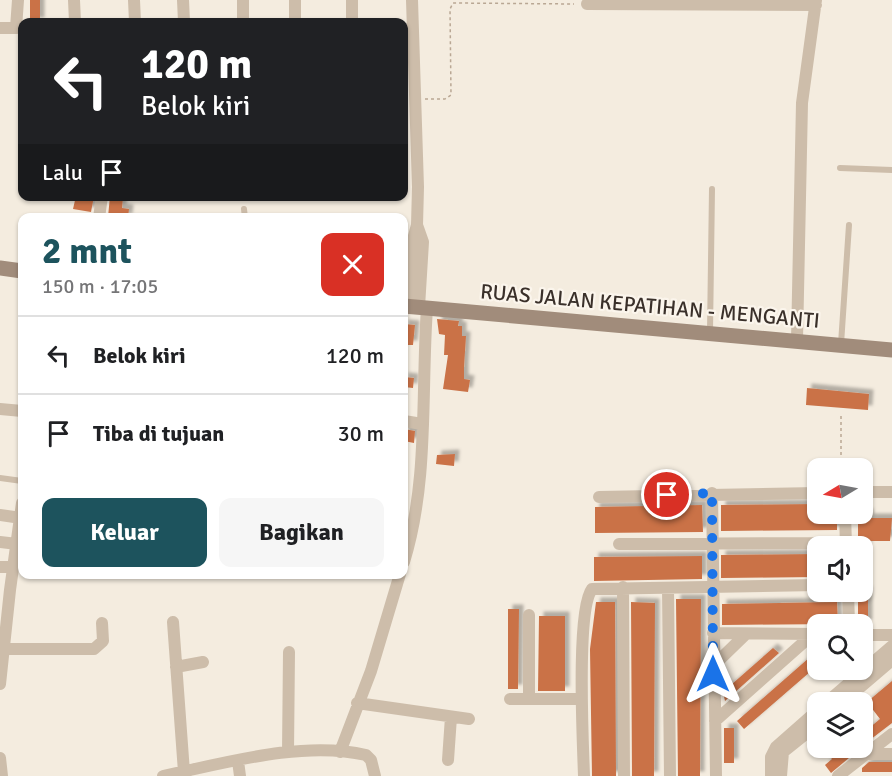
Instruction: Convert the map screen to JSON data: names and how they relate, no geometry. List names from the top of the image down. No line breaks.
{"streets":{"main road":["RUAS JALAN KEPATIHAN - MENGANTI"]},"north":"left","page":{"turn":["120 m","Belok kiri"],"then":"Lalu","heading":["2 mnt","150 m · 17:05"],"list":[{"name":"Belok kiri","value":"120 m"},{"name":"Tiba di tujuan","value":"30 m"}],"buttons":["Keluar","Bagikan"]}}
